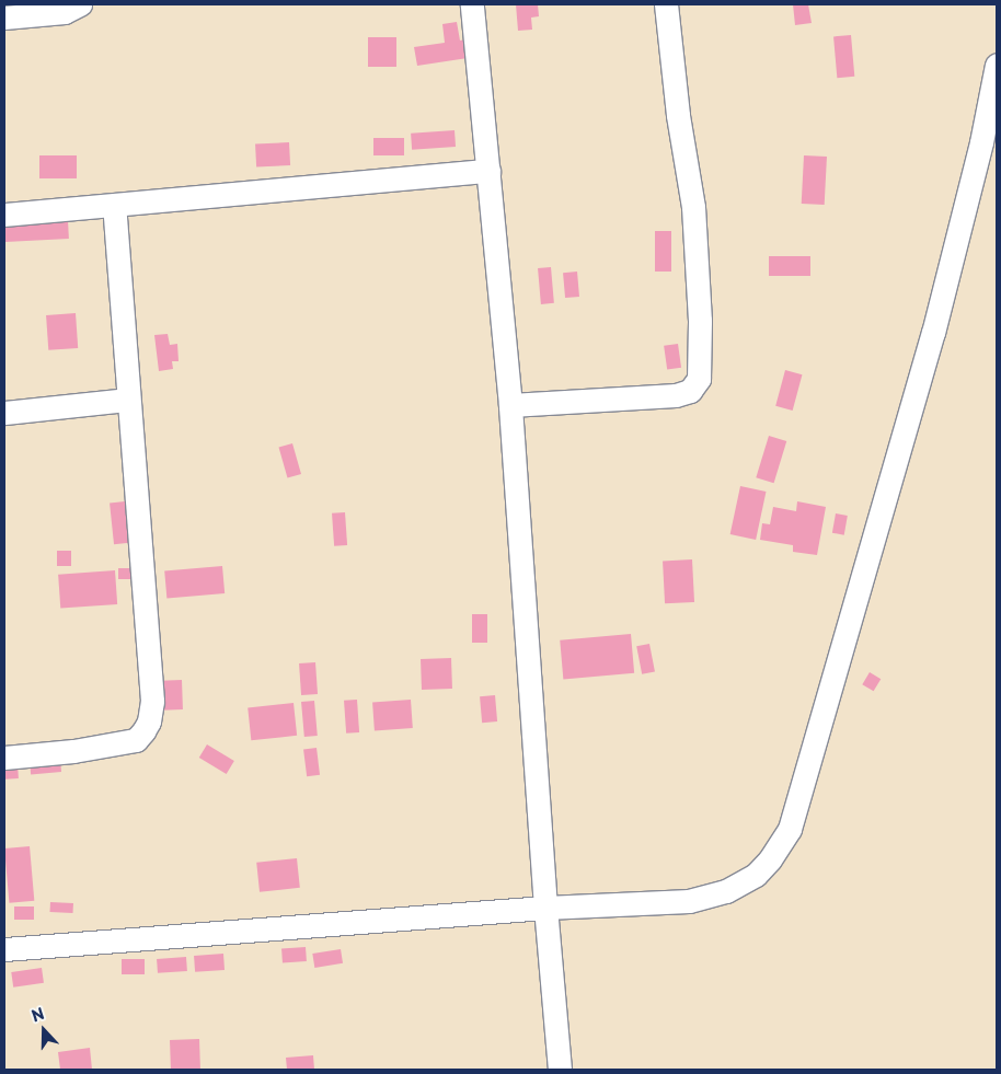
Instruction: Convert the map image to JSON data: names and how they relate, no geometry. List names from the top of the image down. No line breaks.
{"north":"top"}
